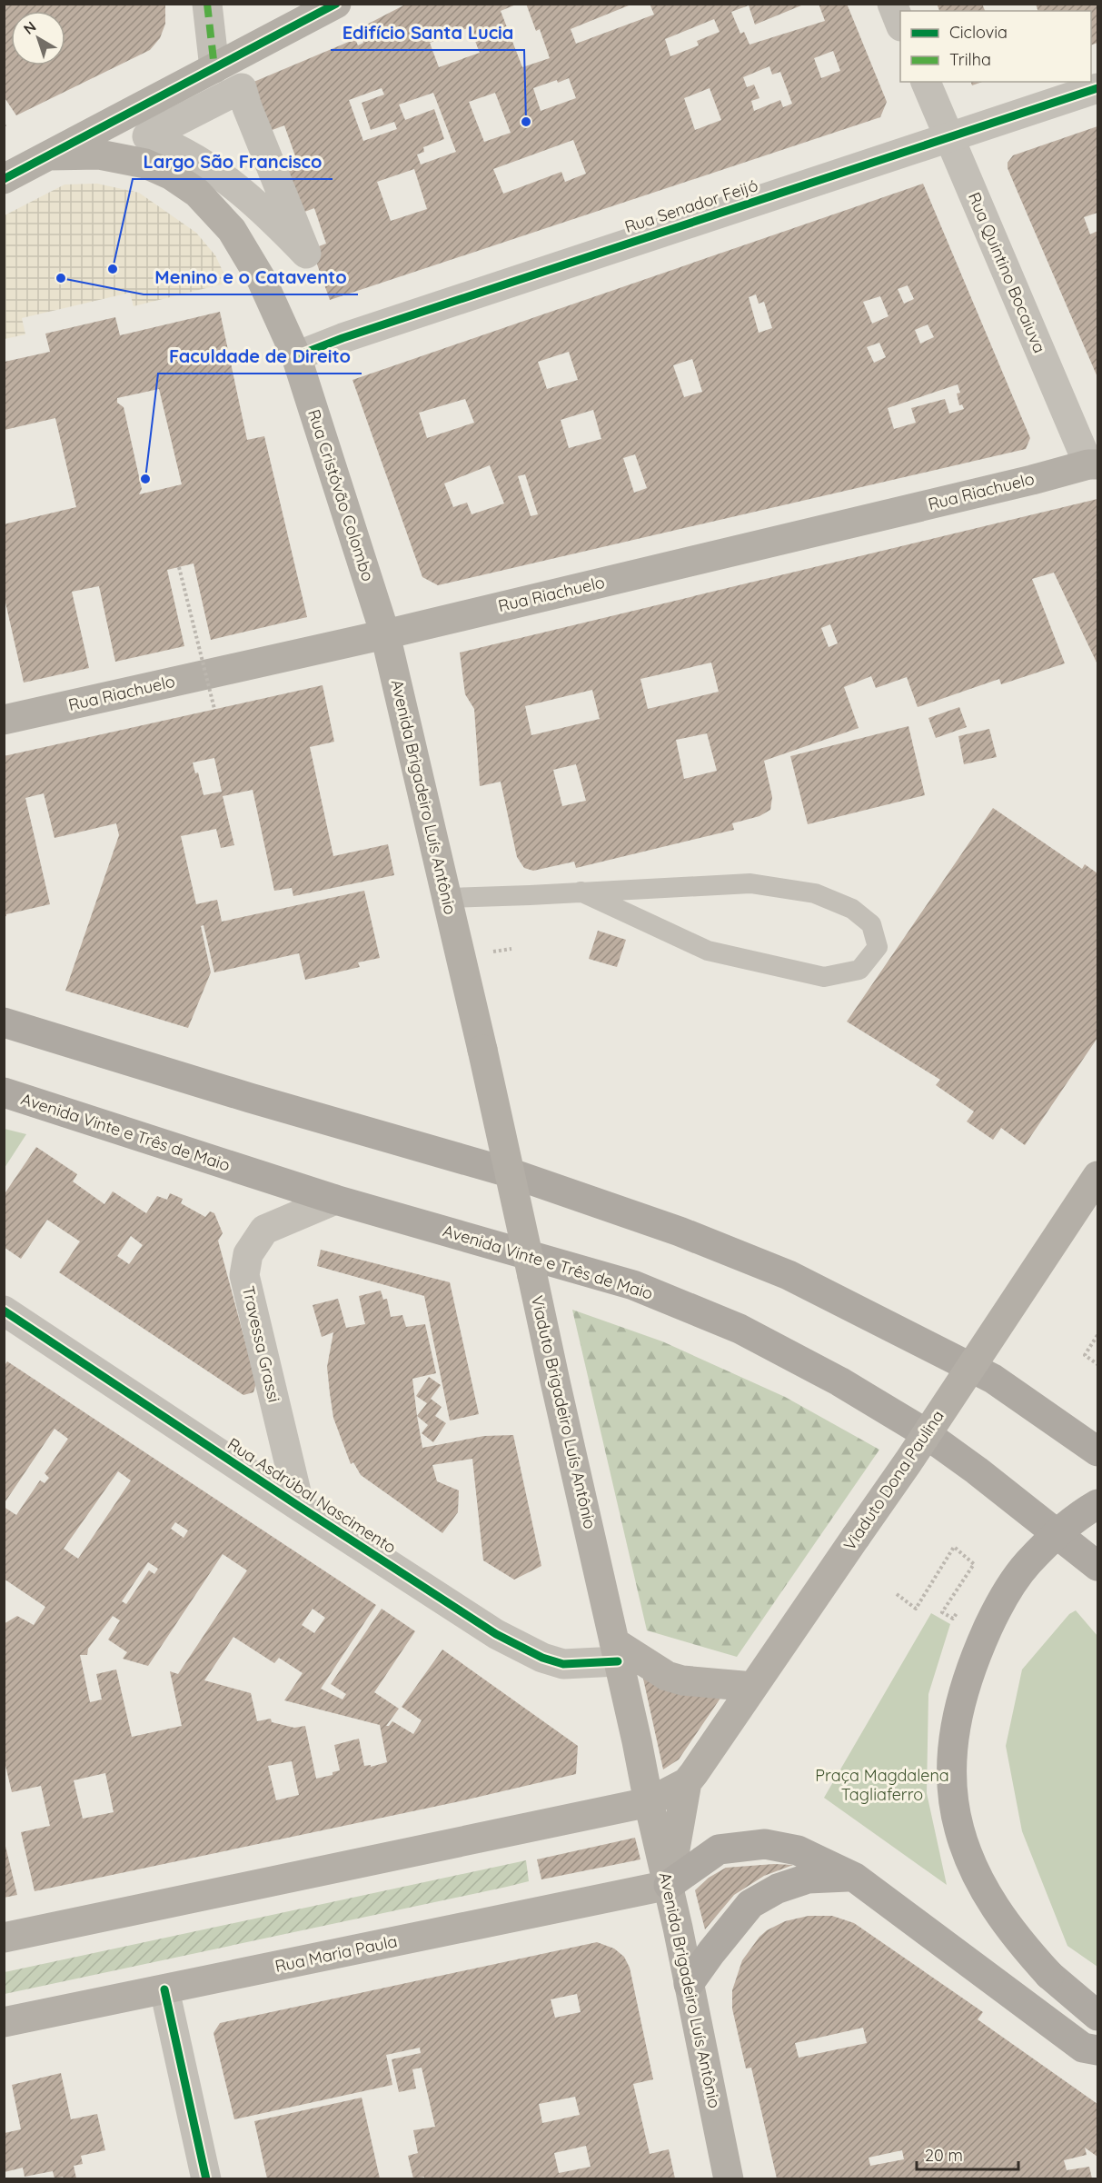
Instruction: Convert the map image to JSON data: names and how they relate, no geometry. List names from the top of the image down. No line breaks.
{"streets":{"highway":["Avenida Vinte e Três de Maio"],"main road":["Rua Riachuelo","Rua Cristóvão Colombo","Avenida Brigadeiro Luís Antônio","Viaduto Brigadeiro Luís Antônio","Viaduto Dona Paulina","Rua Maria Paula"],"street":["Rua Senador Feijó","Rua Quintino Bocaiuva","Travessa Grassi","Rua Asdrúbal Nascimento"]},"crossings":[["Rua Senador Feijó","Rua Quintino Bocaiuva"],["Rua Senador Feijó","Rua Cristóvão Colombo"],["Rua Quintino Bocaiuva","Rua Riachuelo"],["Rua Riachuelo","Rua Cristóvão Colombo"],["Rua Riachuelo","Avenida Brigadeiro Luís Antônio"],["Rua Cristóvão Colombo","Avenida Brigadeiro Luís Antônio"],["Avenida Brigadeiro Luís Antônio","Viaduto Brigadeiro Luís Antônio"],["Avenida Brigadeiro Luís Antônio","Viaduto Dona Paulina"],["Avenida Brigadeiro Luís Antônio","Rua Maria Paula"],["Avenida Vinte e Três de Maio","Travessa Grassi"],["Travessa Grassi","Rua Asdrúbal Nascimento"],["Viaduto Brigadeiro Luís Antônio","Viaduto Dona Paulina"],["Viaduto Brigadeiro Luís Antônio","Rua Asdrúbal Nascimento"],["Viaduto Dona Paulina","Rua Maria Paula"]],"parks":["Praça Magdalena Tagliaferro"],"places":["Edifício Santa Lucia","Largo São Francisco","Menino e o Catavento","Faculdade de Direito"],"legend":["Ciclovia","Trilha"],"scale_bar":"20 m","north":"top left"}
